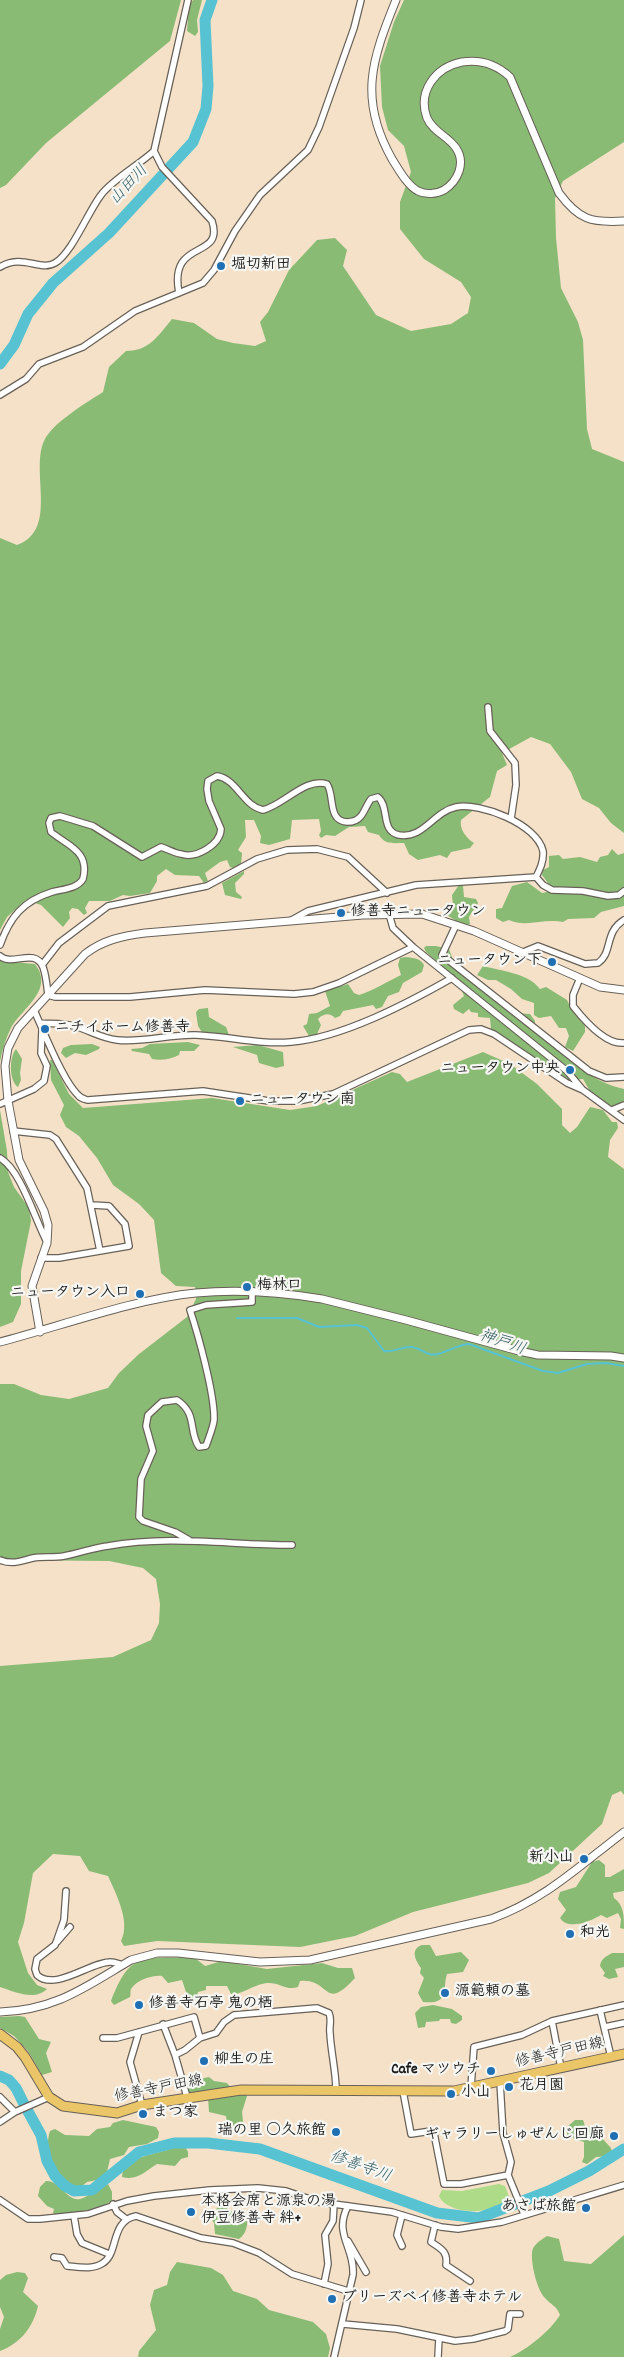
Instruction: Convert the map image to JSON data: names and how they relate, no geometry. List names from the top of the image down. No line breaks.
{"streets":{"main road":["修善寺戸田線"]},"water":["山田川","神戸川","修善寺川"],"places":["堀切新田","修善寺ニュータウン","ニュータウン下","ニチイホーム修善寺","ニュータウン中央","ニュータウン南","梅林口","ニュータウン入口","新小山","和光","源範頼の墓","修善寺石亭 鬼の栖","柳生の庄","Cafe マツウチ","花月園","小山","まつ家","瑞の里 ○久旅館","ギャラリーしゅぜんじ回廊","あさば旅館","本格会席と源泉の湯 伊豆修善寺 絆+","ブリーズベイ修善寺ホテル"]}
